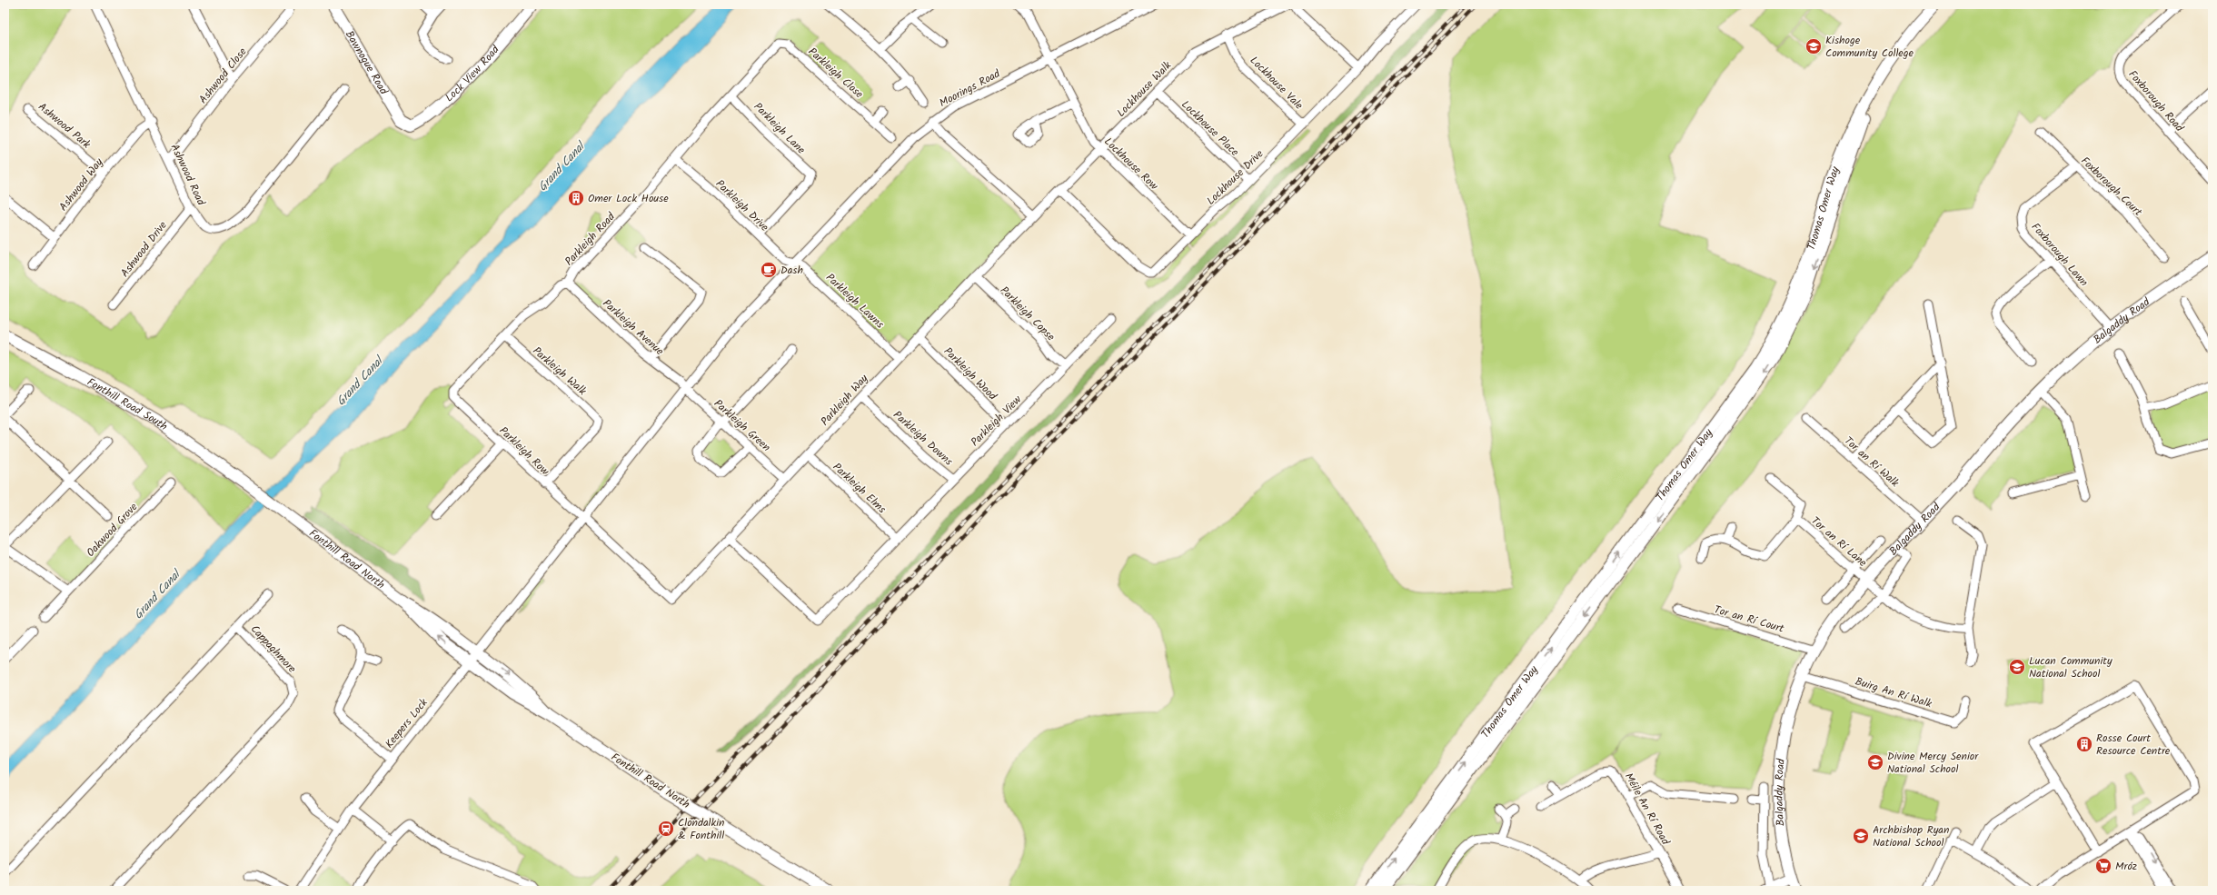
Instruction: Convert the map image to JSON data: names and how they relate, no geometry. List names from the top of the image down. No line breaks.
{"streets":{"street":["Bawnogue Road","Lock View Road","Parkleigh Close","Ashwood Close","Lockhouse Vale","Moorings Road","Lockhouse Walk","Foxborough Road","Ashwood Park","Parkleigh Lane","Lockhouse Place","Lockhouse Row","Ashwood Road","Lockhouse Drive","Ashwood Way","Foxborough Court","Parkleigh Drive","Thomas Omer Way","Parkleigh Road","Ashwood Drive","Foxborough Lawn","Parkleigh Lawns","Parkleigh Copse","Balgaddy Road","Parkleigh Avenue","Parkleigh Walk","Parkleigh Wood","Parkleigh Way","Fonthill Road South","Parkleigh View","Parkleigh Green","Parkleigh Downs","Parkleigh Row","Tor an Rí Walk","Parkleigh Elms","Oakwood Grove","Tor an Rí Lane","Fonthill Road North","Tor an Rí Court","Cappaghmore","Buirg An Rí Walk","Keepers Lock","Méile An Rí Road"]},"crossings":[["Bawnogue Road","Lock View Road"],["Parkleigh Close","Parkleigh Road"],["Ashwood Close","Ashwood Road"],["Lockhouse Vale","Lockhouse Walk"],["Lockhouse Vale","Lockhouse Drive"],["Moorings Road","Lockhouse Row"],["Moorings Road","Parkleigh Drive"],["Moorings Road","Parkleigh Lawns"],["Moorings Road","Parkleigh Avenue"],["Moorings Road","Parkleigh Green"],["Moorings Road","Parkleigh Row"],["Moorings Road","Keepers Lock"],["Lockhouse Walk","Lockhouse Place"],["Lockhouse Walk","Lockhouse Row"],["Lockhouse Walk","Lockhouse Drive"],["Lockhouse Walk","Parkleigh Way"],["Ashwood Park","Ashwood Way"],["Parkleigh Lane","Parkleigh Drive"],["Parkleigh Lane","Parkleigh Road"],["Lockhouse Place","Lockhouse Drive"],["Lockhouse Row","Lockhouse Drive"],["Ashwood Road","Ashwood Way"],["Ashwood Road","Ashwood Drive"],["Foxborough Court","Foxborough Lawn"],["Parkleigh Drive","Parkleigh Road"],["Parkleigh Drive","Parkleigh Lawns"],["Parkleigh Road","Parkleigh Avenue"],["Parkleigh Road","Parkleigh Walk"],["Parkleigh Road","Parkleigh Row"],["Foxborough Lawn","Balgaddy Road"],["Parkleigh Lawns","Parkleigh Way"],["Parkleigh Copse","Parkleigh Way"],["Parkleigh Copse","Parkleigh View"],["Balgaddy Road","Tor an Rí Walk"],["Balgaddy Road","Tor an Rí Lane"],["Balgaddy Road","Tor an Rí Court"],["Balgaddy Road","Buirg An Rí Walk"],["Parkleigh Avenue","Parkleigh Green"],["Parkleigh Walk","Parkleigh Row"],["Parkleigh Wood","Parkleigh Way"],["Parkleigh Wood","Parkleigh View"],["Parkleigh Way","Parkleigh View"],["Parkleigh Way","Parkleigh Green"],["Parkleigh Way","Parkleigh Downs"],["Parkleigh Way","Parkleigh Row"],["Parkleigh Way","Parkleigh Elms"],["Fonthill Road South","Fonthill Road North"],["Parkleigh View","Parkleigh Downs"],["Parkleigh View","Parkleigh Elms"],["Parkleigh Row","Keepers Lock"],["Fonthill Road North","Keepers Lock"]],"water":["Grand Canal"],"places":{"school or university":["Kishoge Community College","Lucan Community National School","Divine Mercy Senior National School","Archbishop Ryan National School"],"building":["Omer Lock House","Rosse Court Resource Centre"],"cafe":["Dash"],"station":["Clondalkin & Fonthill"],"supermarket":["Mróz"]}}
